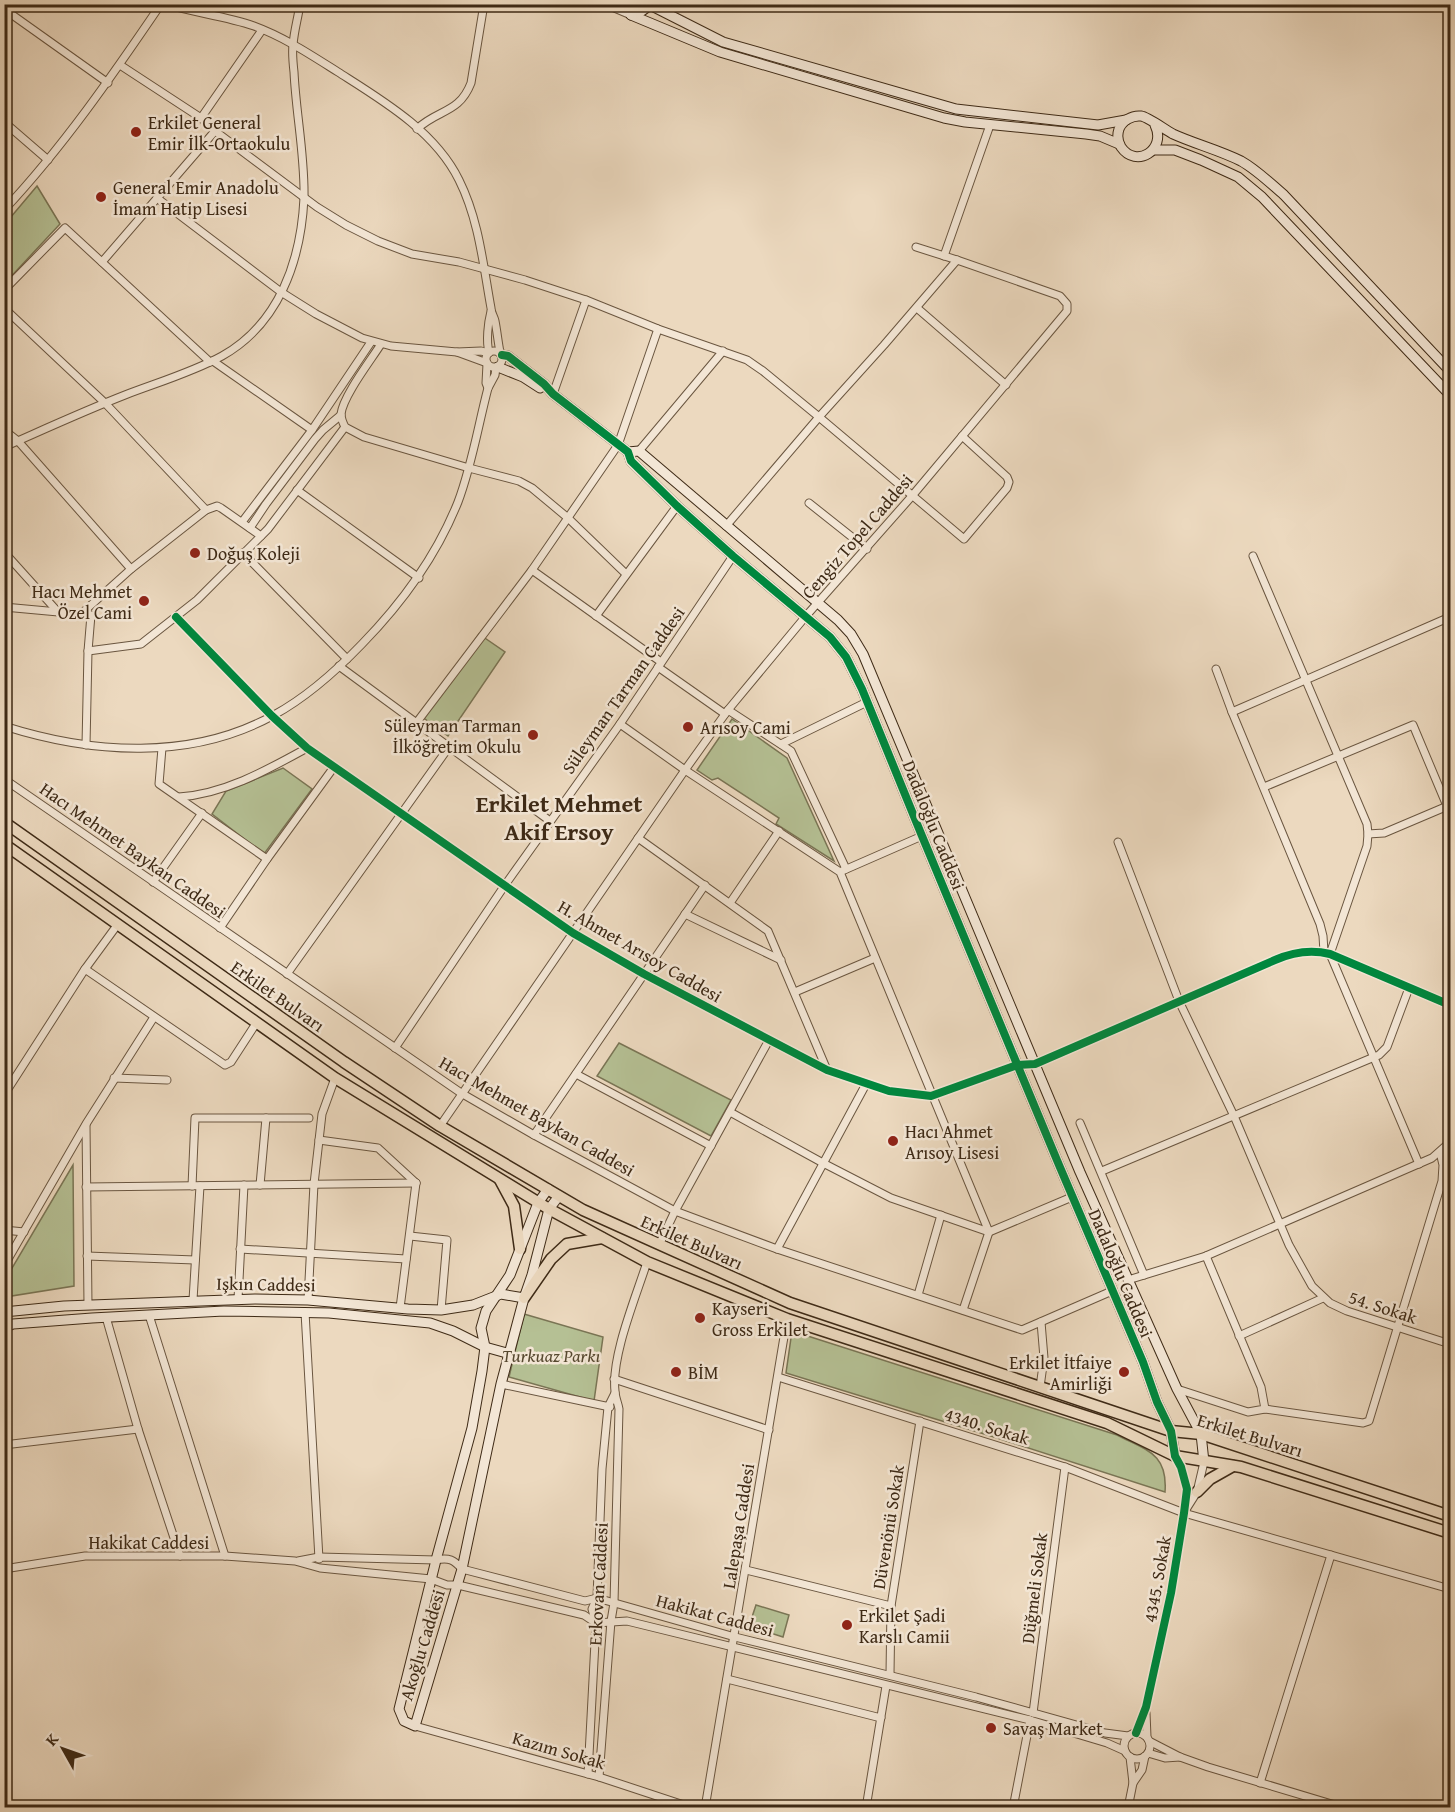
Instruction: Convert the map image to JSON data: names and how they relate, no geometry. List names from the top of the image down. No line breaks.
{"streets":{"main road":["Erkilet Bulvarı"],"street":["Cengiz Topel Caddesi","Süleyman Tarman Caddesi","Dadaloğlu Caddesi","Hacı Mehmet Baykan Caddesi","H. Ahmet Arısoy Caddesi","Işkın Caddesi","54. Sokak","4340. Sokak","Lalepaşa Caddesi","Düvenönü Sokak","Hakikat Caddesi","4345. Sokak","Erkovan Caddesi","Düğmeli Sokak","Akoğlu Caddesi","Kazım Sokak"]},"crossings":[["Cengiz Topel Caddesi","Dadaloğlu Caddesi"],["Cengiz Topel Caddesi","Hacı Mehmet Baykan Caddesi"],["Cengiz Topel Caddesi","H. Ahmet Arısoy Caddesi"],["Cengiz Topel Caddesi","Erkilet Bulvarı"],["Süleyman Tarman Caddesi","Dadaloğlu Caddesi"],["Süleyman Tarman Caddesi","Hacı Mehmet Baykan Caddesi"],["Süleyman Tarman Caddesi","H. Ahmet Arısoy Caddesi"],["Dadaloğlu Caddesi","Hacı Mehmet Baykan Caddesi"],["Dadaloğlu Caddesi","H. Ahmet Arısoy Caddesi"],["Dadaloğlu Caddesi","Erkilet Bulvarı"],["Dadaloğlu Caddesi","4345. Sokak"],["Erkilet Bulvarı","Lalepaşa Caddesi"],["Erkilet Bulvarı","4345. Sokak"],["Erkilet Bulvarı","Erkovan Caddesi"],["Erkilet Bulvarı","Akoğlu Caddesi"],["Işkın Caddesi","Akoğlu Caddesi"],["4340. Sokak","Lalepaşa Caddesi"],["4340. Sokak","Düvenönü Sokak"],["4340. Sokak","4345. Sokak"],["4340. Sokak","Düğmeli Sokak"],["Lalepaşa Caddesi","Hakikat Caddesi"],["Düvenönü Sokak","Hakikat Caddesi"],["Hakikat Caddesi","4345. Sokak"],["Hakikat Caddesi","Erkovan Caddesi"],["Hakikat Caddesi","Düğmeli Sokak"],["Hakikat Caddesi","Akoğlu Caddesi"],["Erkovan Caddesi","Kazım Sokak"],["Akoğlu Caddesi","Kazım Sokak"]],"districts":["Erkilet Mehmet Akif Ersoy"],"parks":["Turkuaz Parkı"],"places":["Erkilet General Emir İlk-Ortaokulu","General Emir Anadolu İmam Hatip Lisesi","Doğuş Koleji","Hacı Mehmet Özel Cami","Arısoy Cami","Süleyman Tarman İlköğretim Okulu","Hacı Ahmet Arısoy Lisesi","Kayseri Gross Erkilet","BİM","Erkilet İtfaiye Amirliği","Erkilet Şadi Karslı Camii","Savaş Market"],"north":"top left"}
